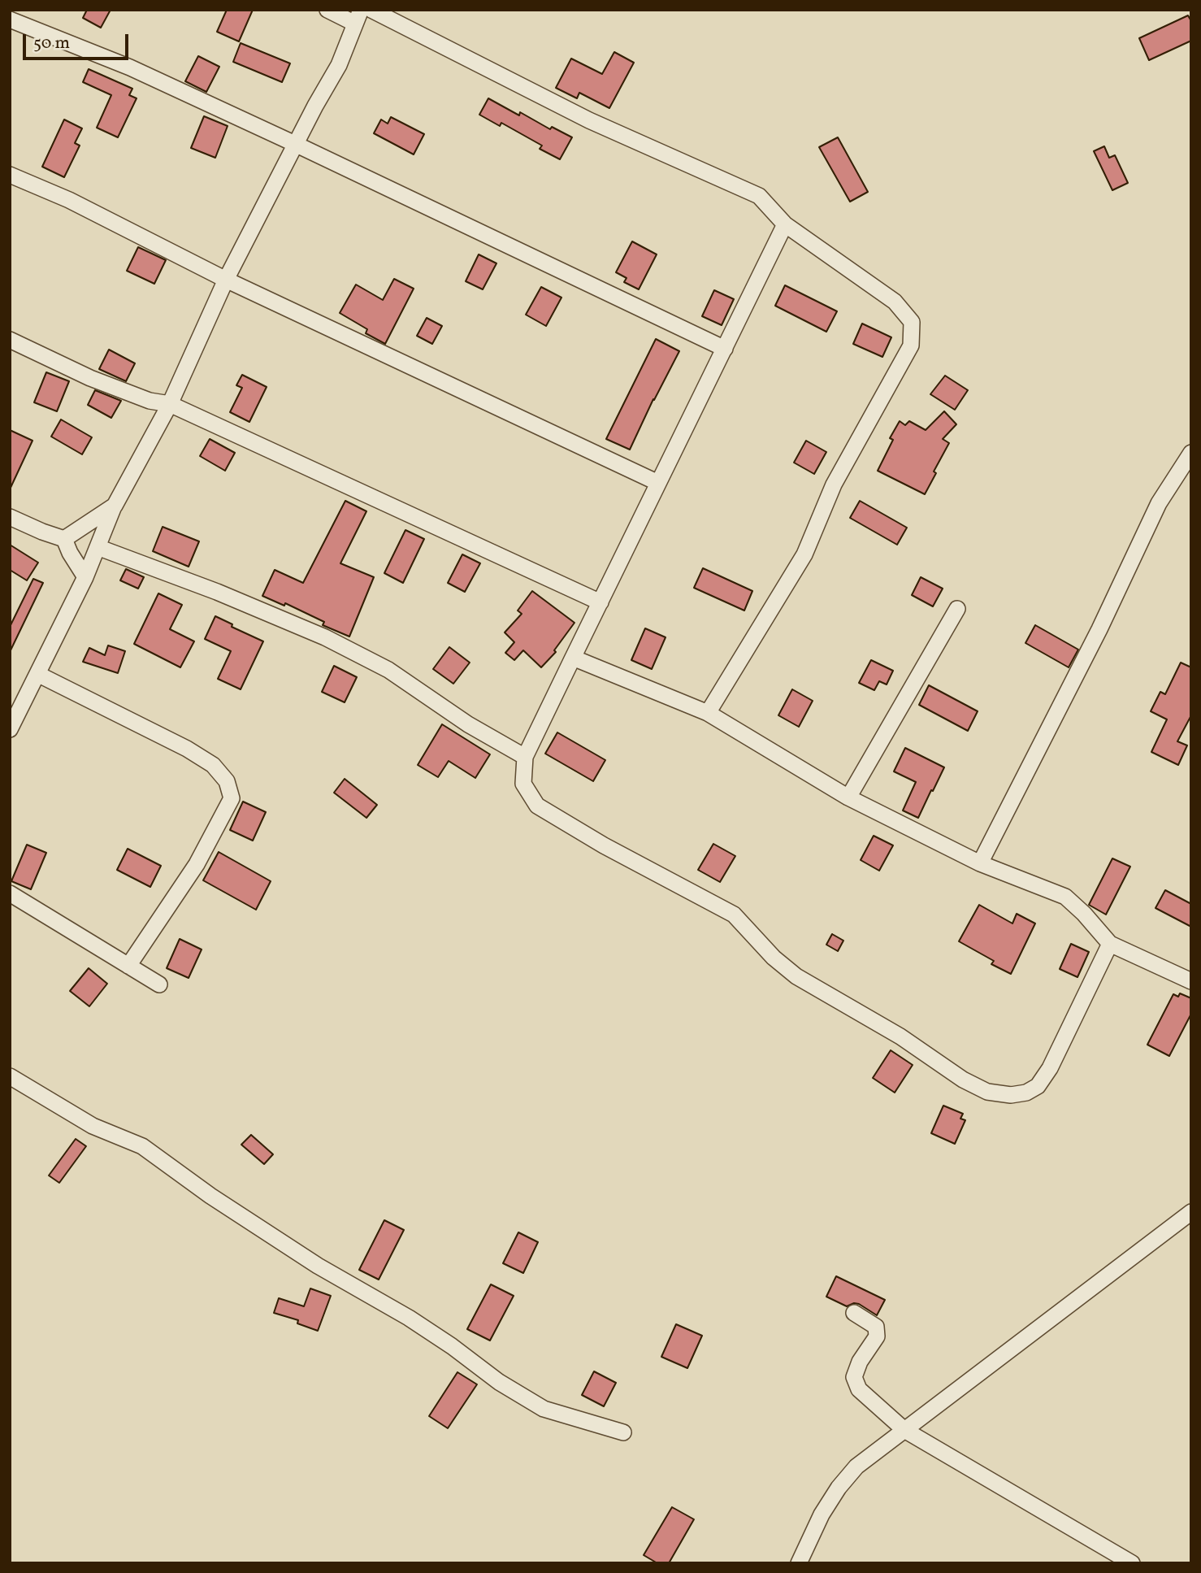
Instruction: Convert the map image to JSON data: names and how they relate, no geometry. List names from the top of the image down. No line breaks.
{"scale_bar":"50 m"}
